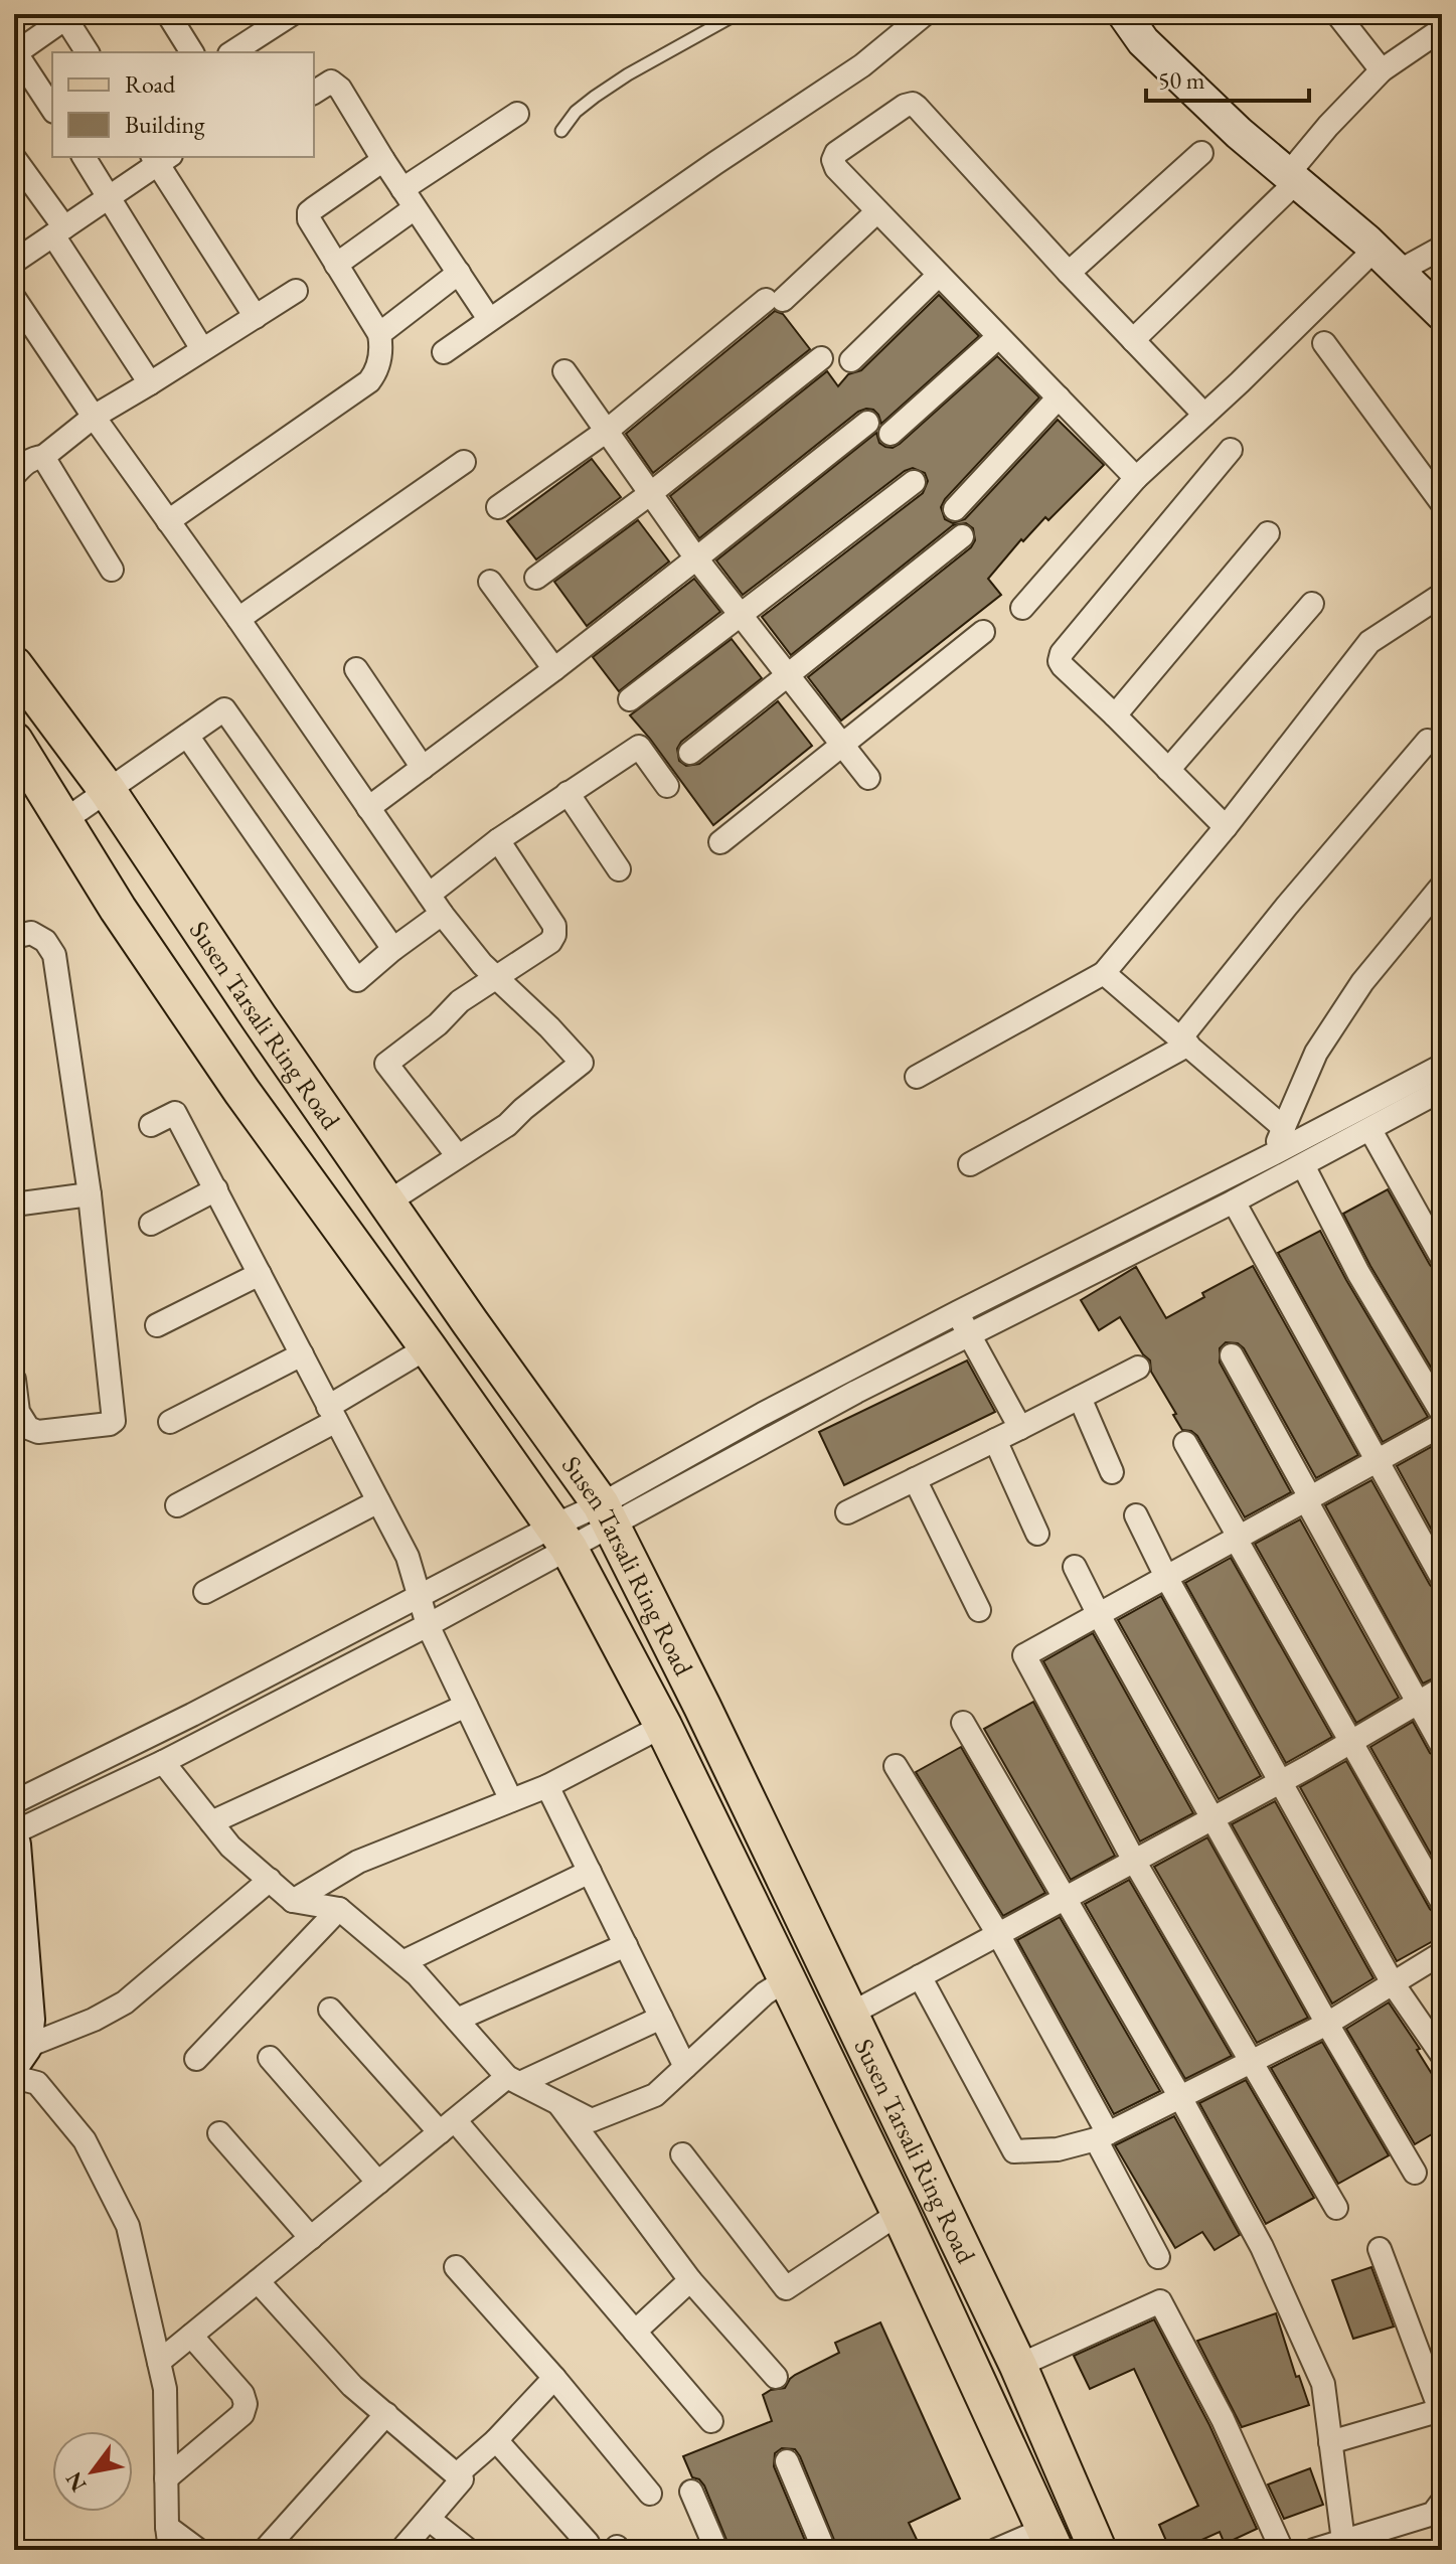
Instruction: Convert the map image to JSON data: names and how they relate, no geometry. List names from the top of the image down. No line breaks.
{"streets":{"main road":["Susen Tarsali Ring Road"]},"legend":["Road","Building"],"scale_bar":"50 m","north":"bottom left"}
